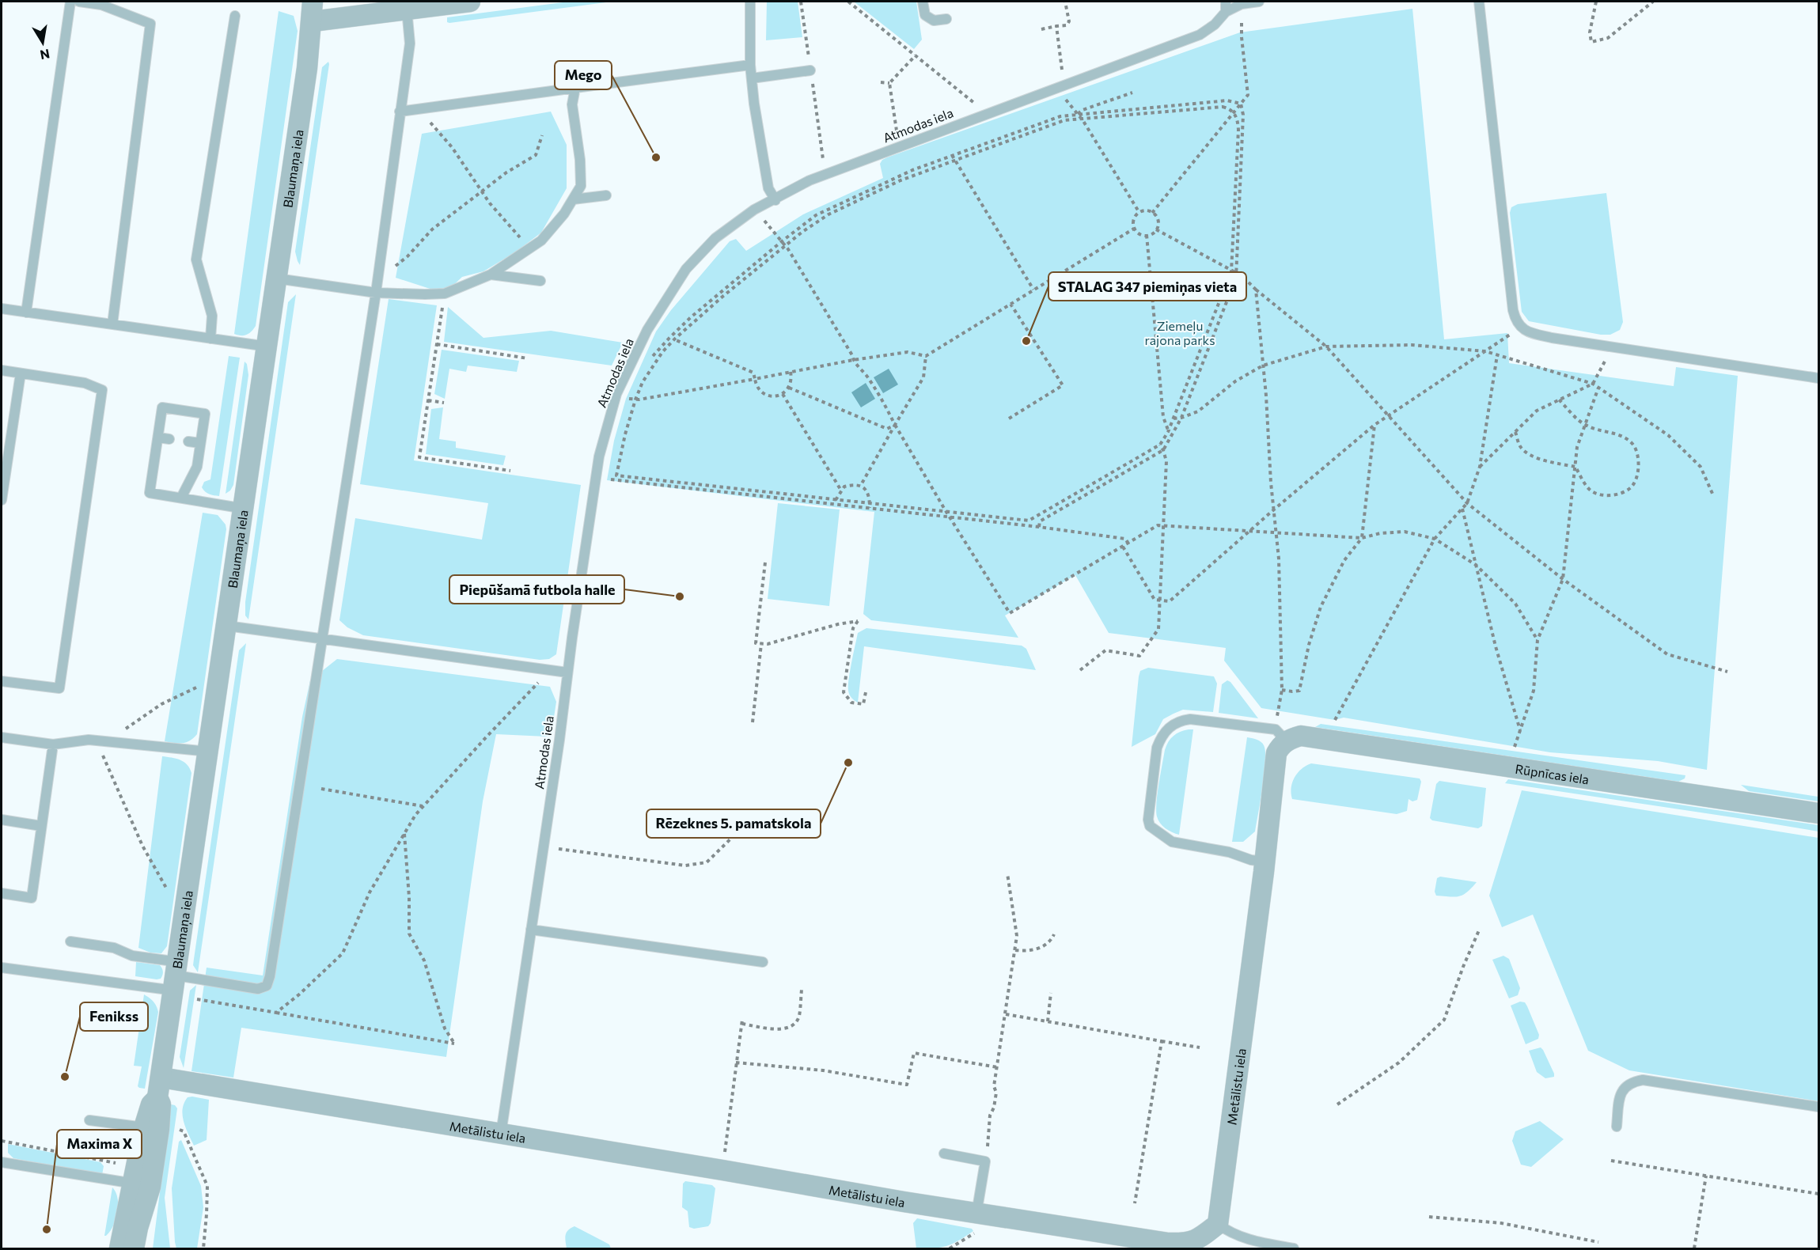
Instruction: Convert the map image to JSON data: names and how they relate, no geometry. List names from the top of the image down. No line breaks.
{"streets":{"street":["Blaumaņa iela","Rūpnīcas iela","Metālistu iela"],"lane":["Atmodas iela"]},"crossings":[["Atmodas iela","Metālistu iela"],["Blaumaņa iela","Metālistu iela"],["Rūpnīcas iela","Metālistu iela"]],"parks":["Ziemeļu rajona parks"],"places":["Mego","STALAG 347 piemiņas vieta","Piepūšamā futbola halle","Rēzeknes 5. pamatskola","Fenikss","Maxima X"],"north":"bottom"}
